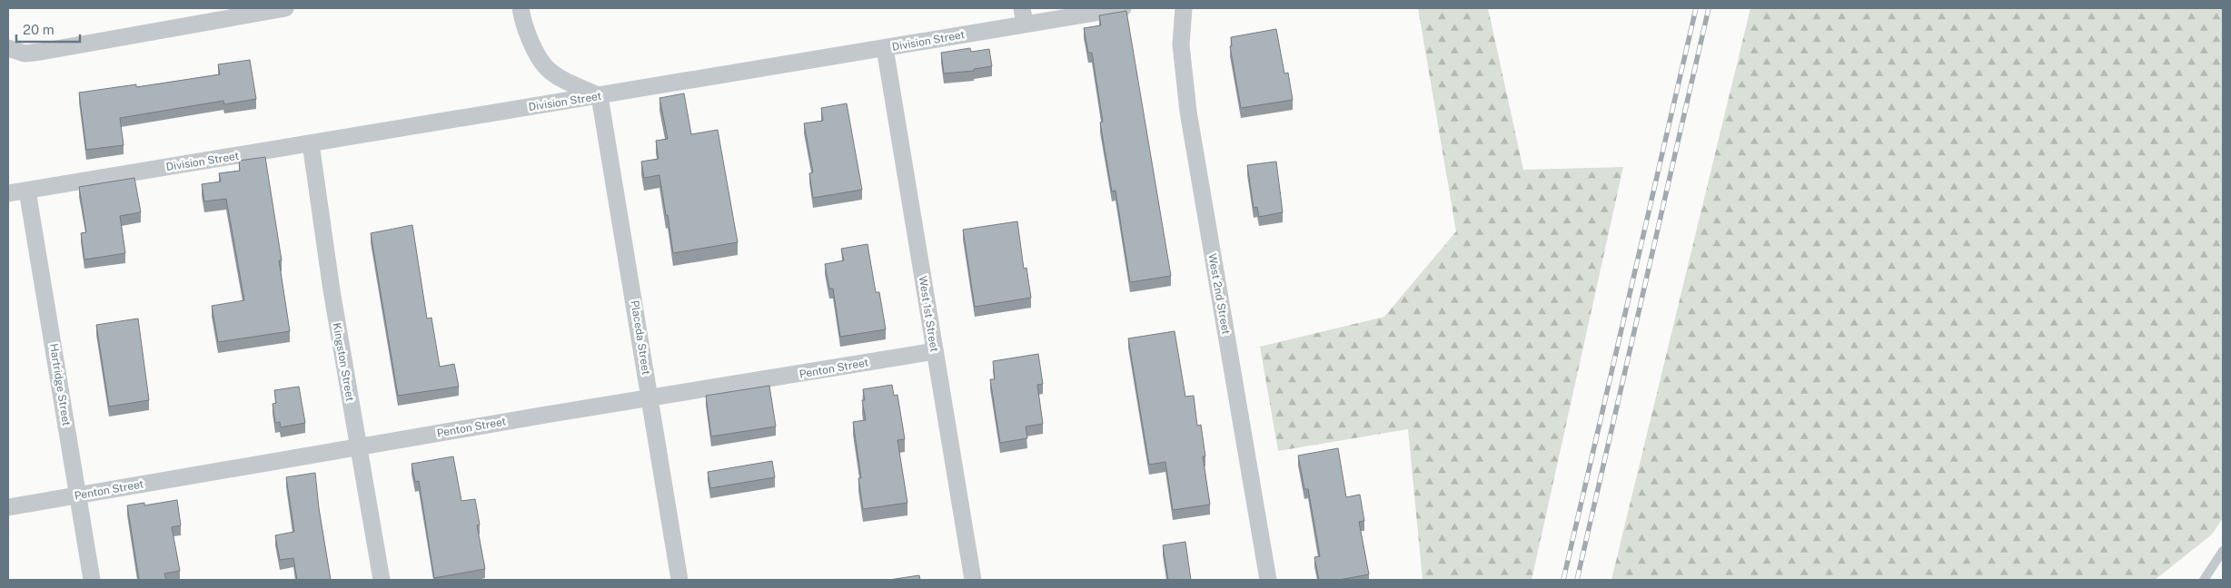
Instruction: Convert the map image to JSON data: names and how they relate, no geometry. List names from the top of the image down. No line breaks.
{"streets":{"street":["Division Street","West 2nd Street","West 1st Street","Placeda Street","Kingston Street","Penton Street","Hartridge Street"]},"crossings":[["Division Street","West 1st Street"],["Division Street","Placeda Street"],["Division Street","Kingston Street"],["Division Street","Hartridge Street"],["West 1st Street","Penton Street"],["Placeda Street","Penton Street"],["Kingston Street","Penton Street"],["Penton Street","Hartridge Street"]],"scale_bar":"20 m"}
